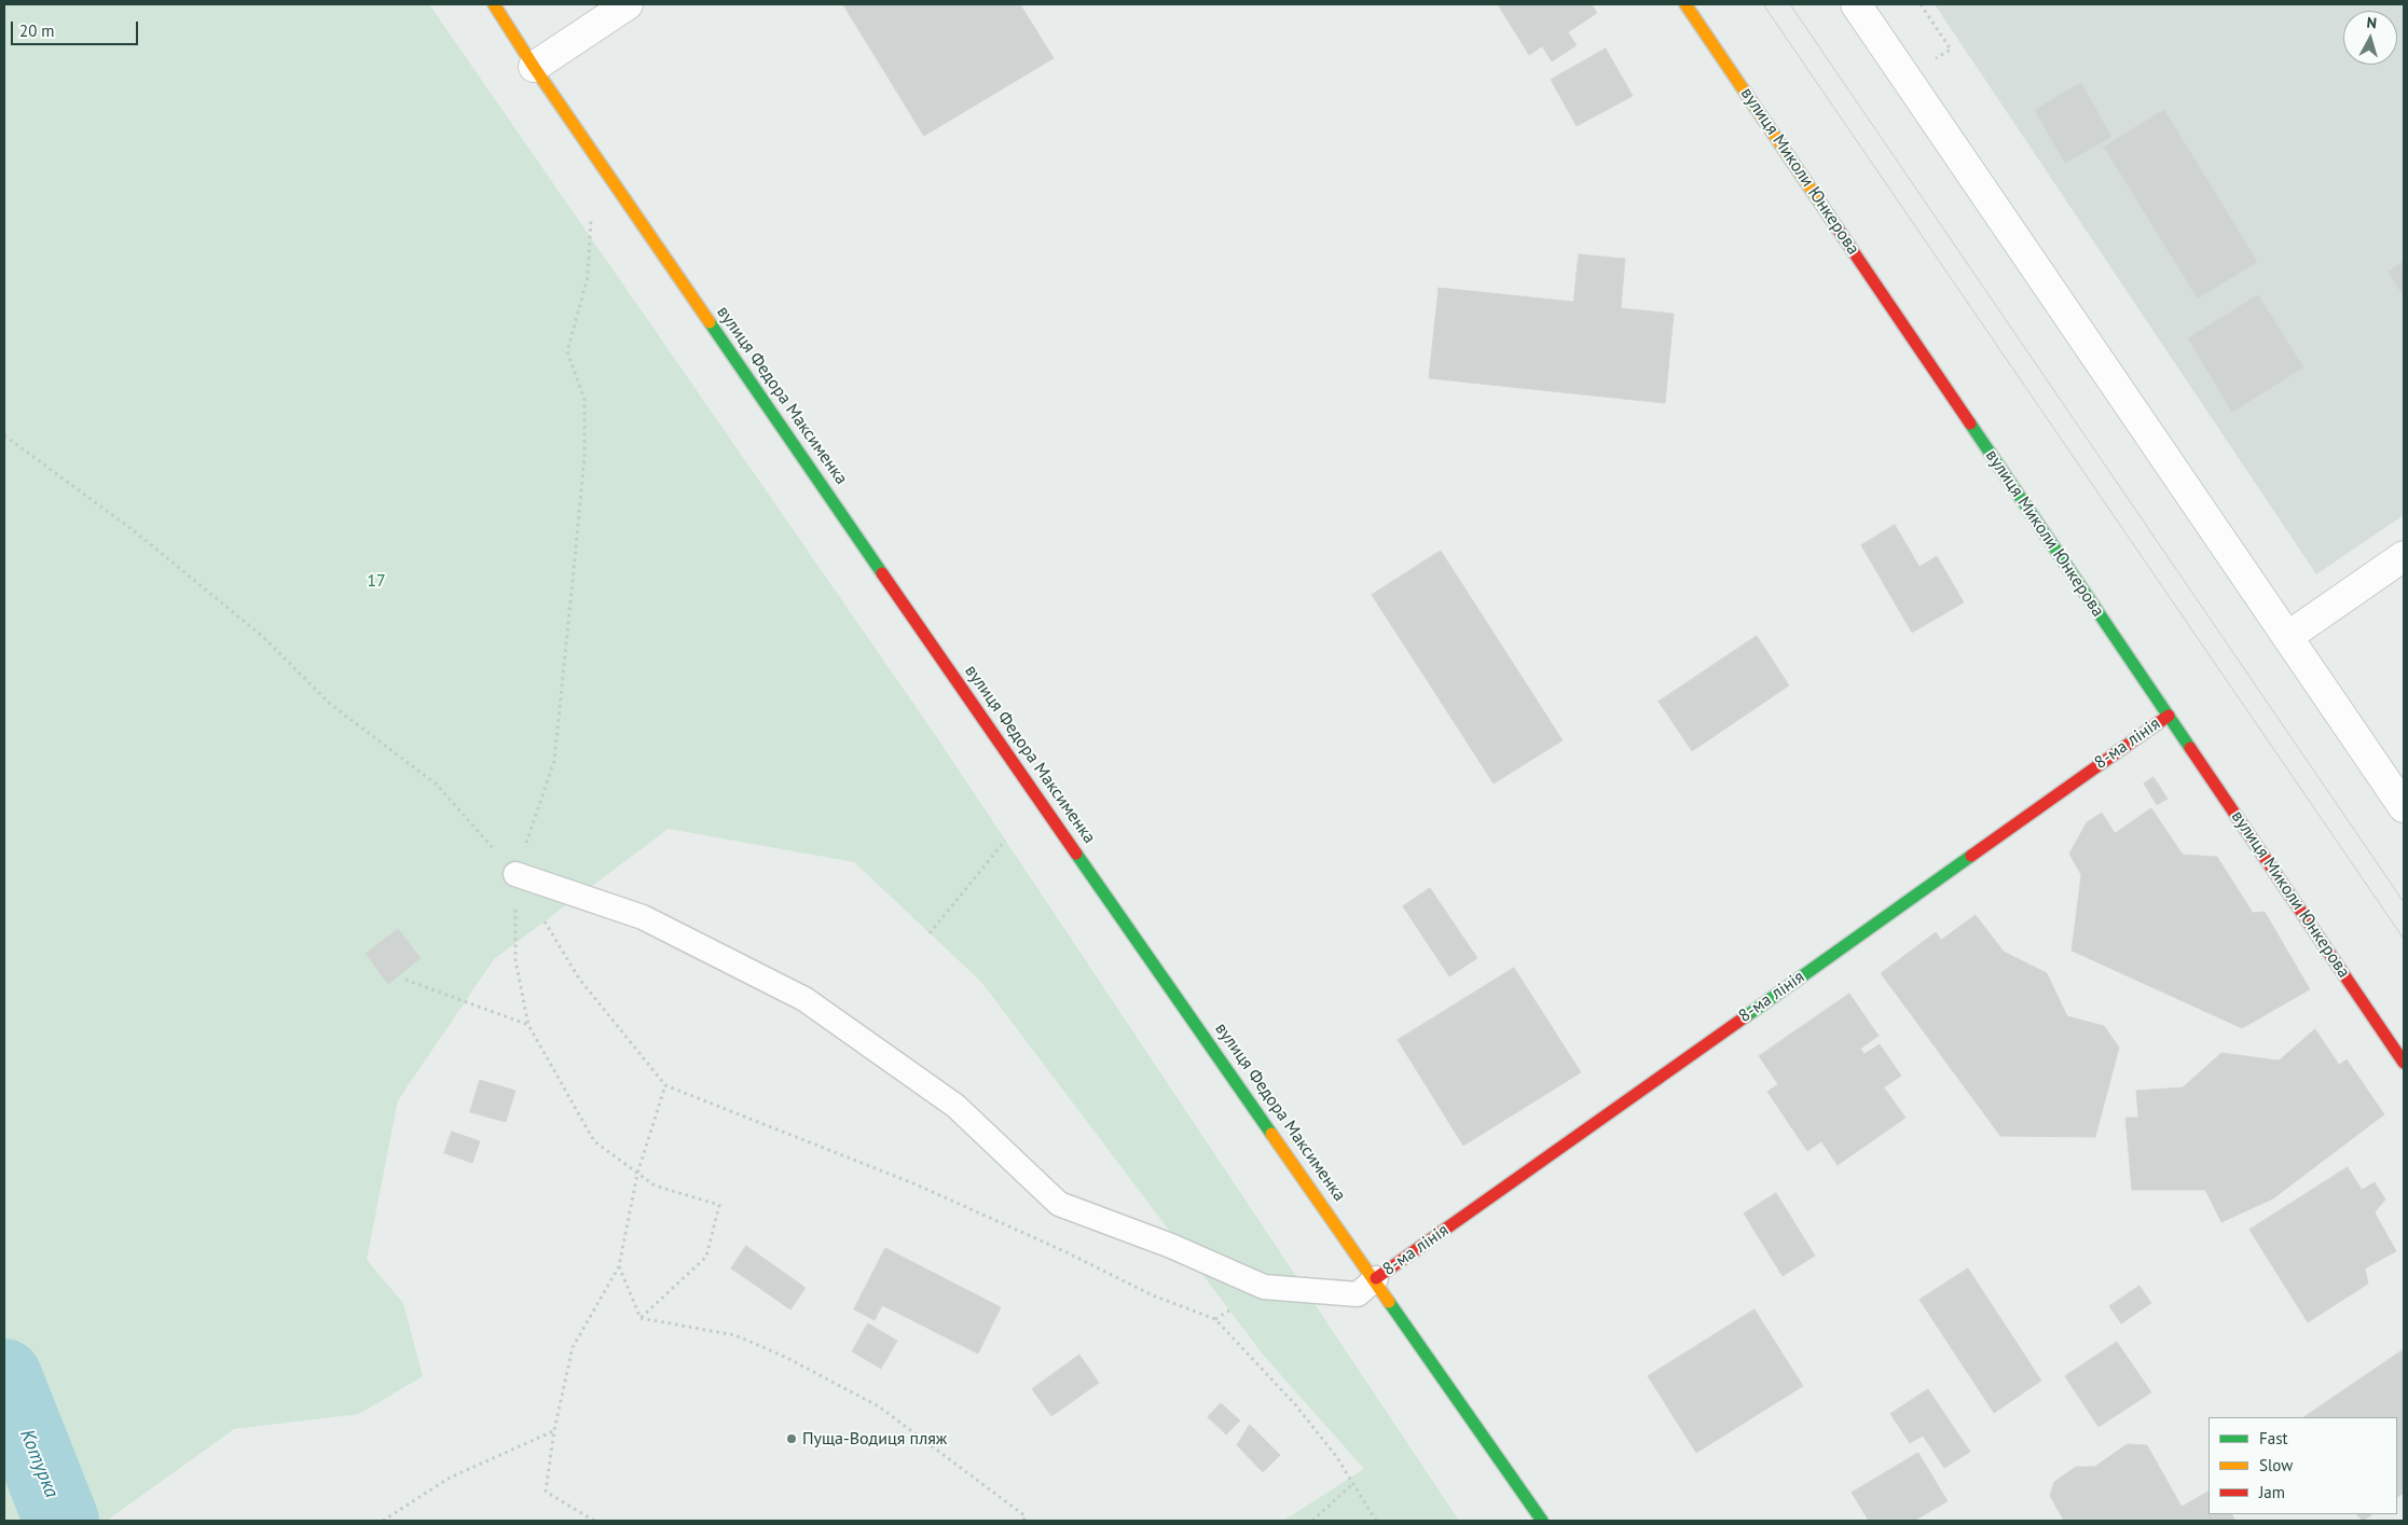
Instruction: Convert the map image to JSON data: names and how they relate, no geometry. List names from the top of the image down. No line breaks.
{"streets":{"street":["вулиця Миколи Юнкерова","вулиця Федора Максименка","8-ма лінія"]},"crossings":[["вулиця Миколи Юнкерова","8-ма лінія"],["вулиця Федора Максименка","8-ма лінія"]],"water":["Котурка"],"parks":["17"],"places":["Пуща-Водиця пляж"],"legend":["Fast","Slow","Jam"],"scale_bar":"20 m","north":"top"}
